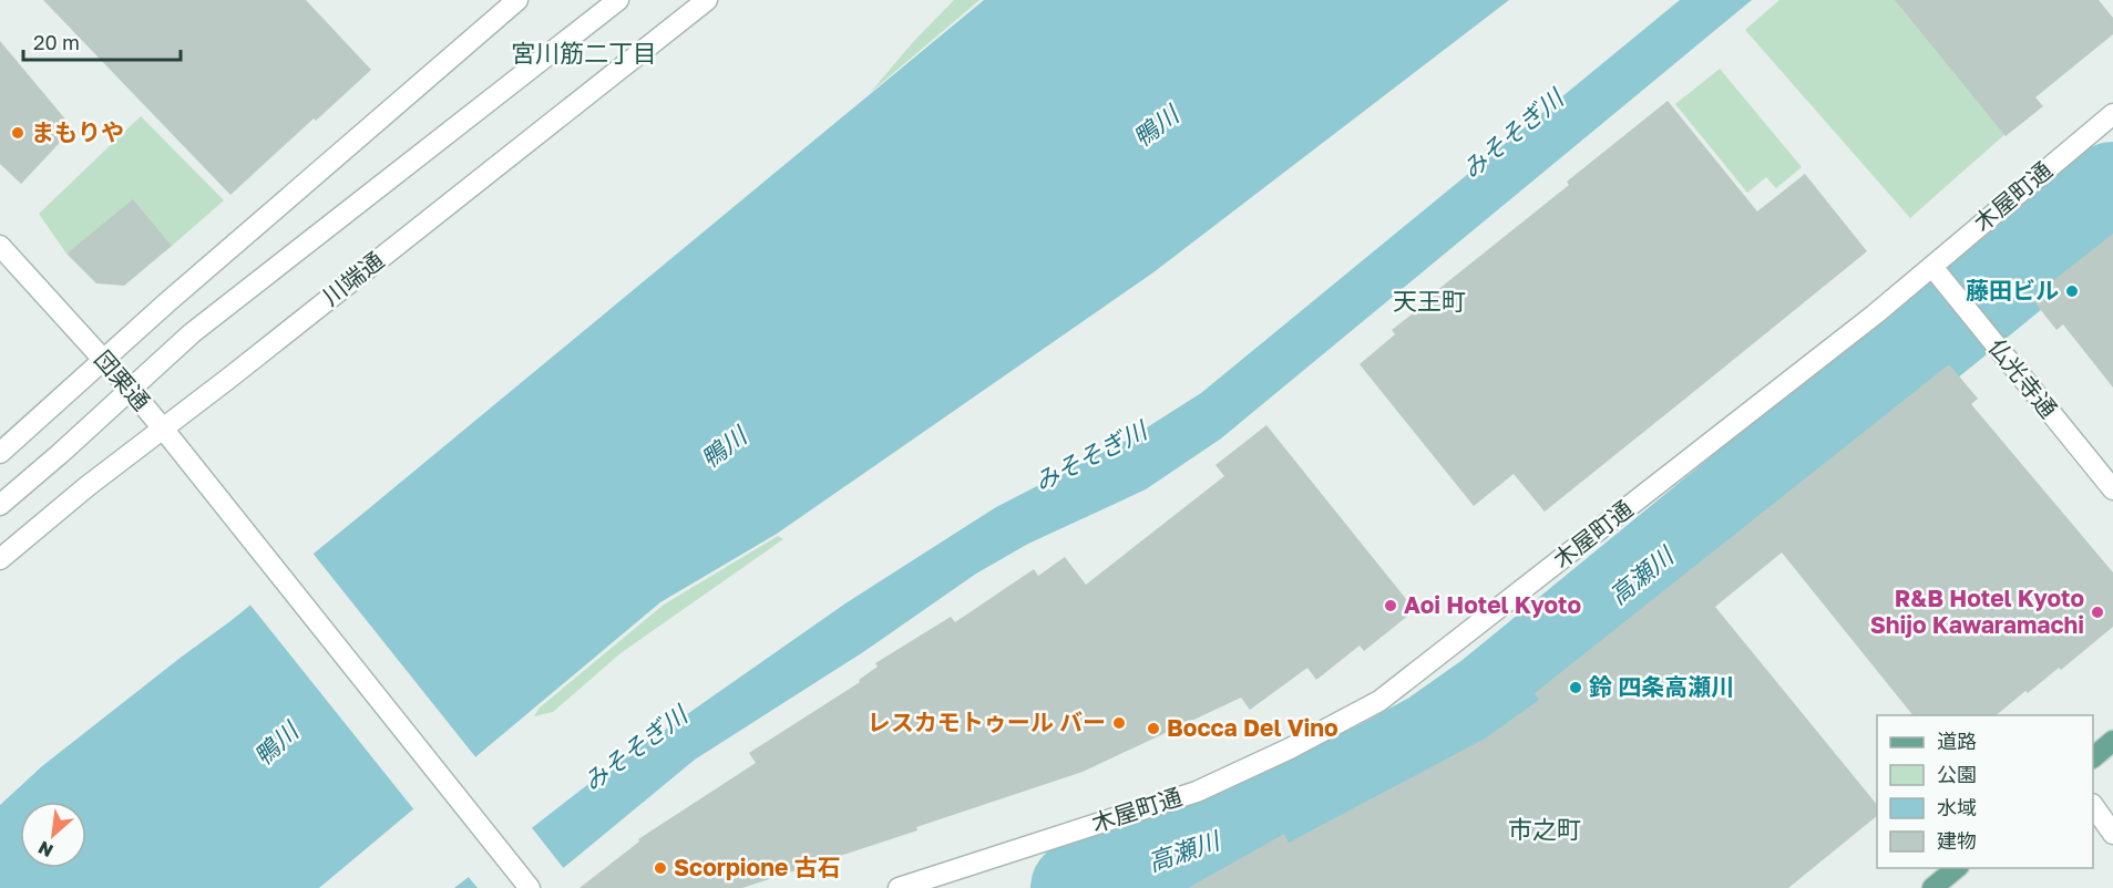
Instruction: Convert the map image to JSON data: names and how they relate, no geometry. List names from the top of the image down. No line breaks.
{"streets":{"street":["木屋町通","川端通","仏光寺通","団栗通"]},"crossings":[["木屋町通","仏光寺通"],["川端通","団栗通"]],"districts":["宮川筋二丁目","天王町","市之町"],"water":["鴨川","みそそぎ川","高瀬川"],"places":["まもりや","藤田ビル","Aoi Hotel Kyoto","R&B Hotel Kyoto Shijo Kawaramachi","鈴 四条高瀬川","レスカモトゥール バー","Bocca Del Vino","Scorpione 古石"],"legend":["道路","公園","水域","建物"],"scale_bar":"20 m","north":"bottom left"}
